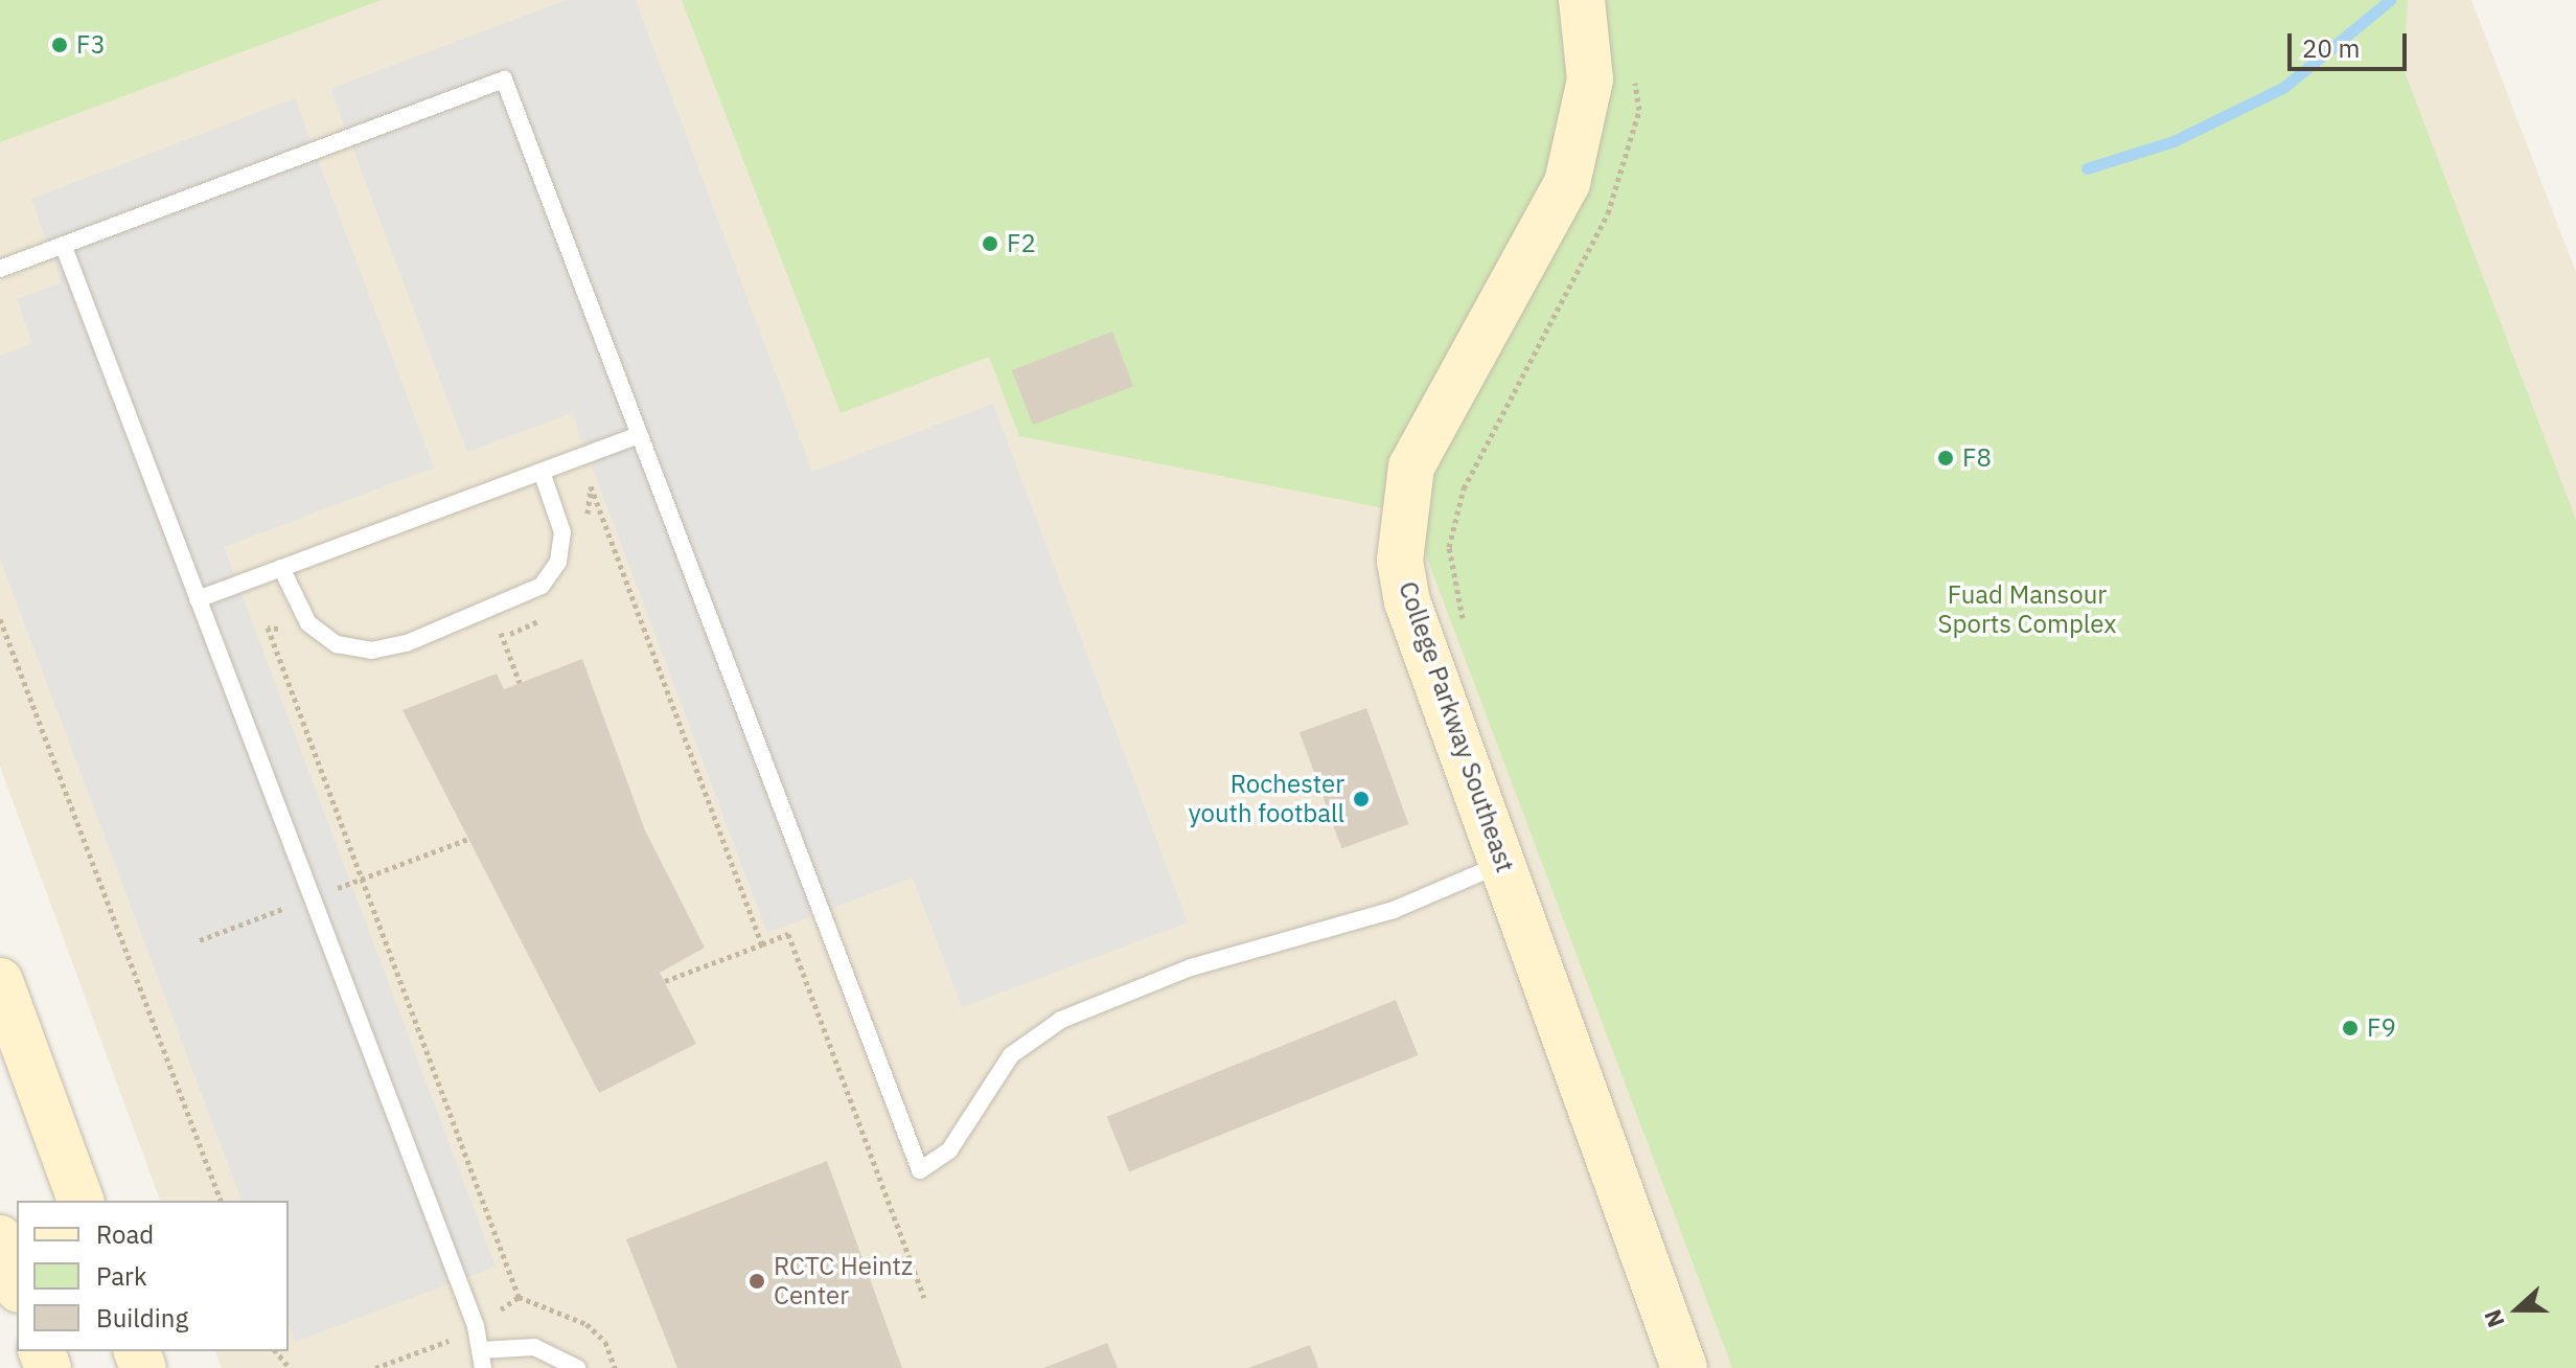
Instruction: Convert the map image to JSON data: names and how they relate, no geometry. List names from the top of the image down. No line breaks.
{"streets":{"street":["College Parkway Southeast"]},"parks":["Fuad Mansour Sports Complex"],"places":["F3","F2","F8","Rochester youth football","F9","RCTC Heintz Center"],"legend":["Road","Park","Building"],"scale_bar":"20 m","north":"left"}
